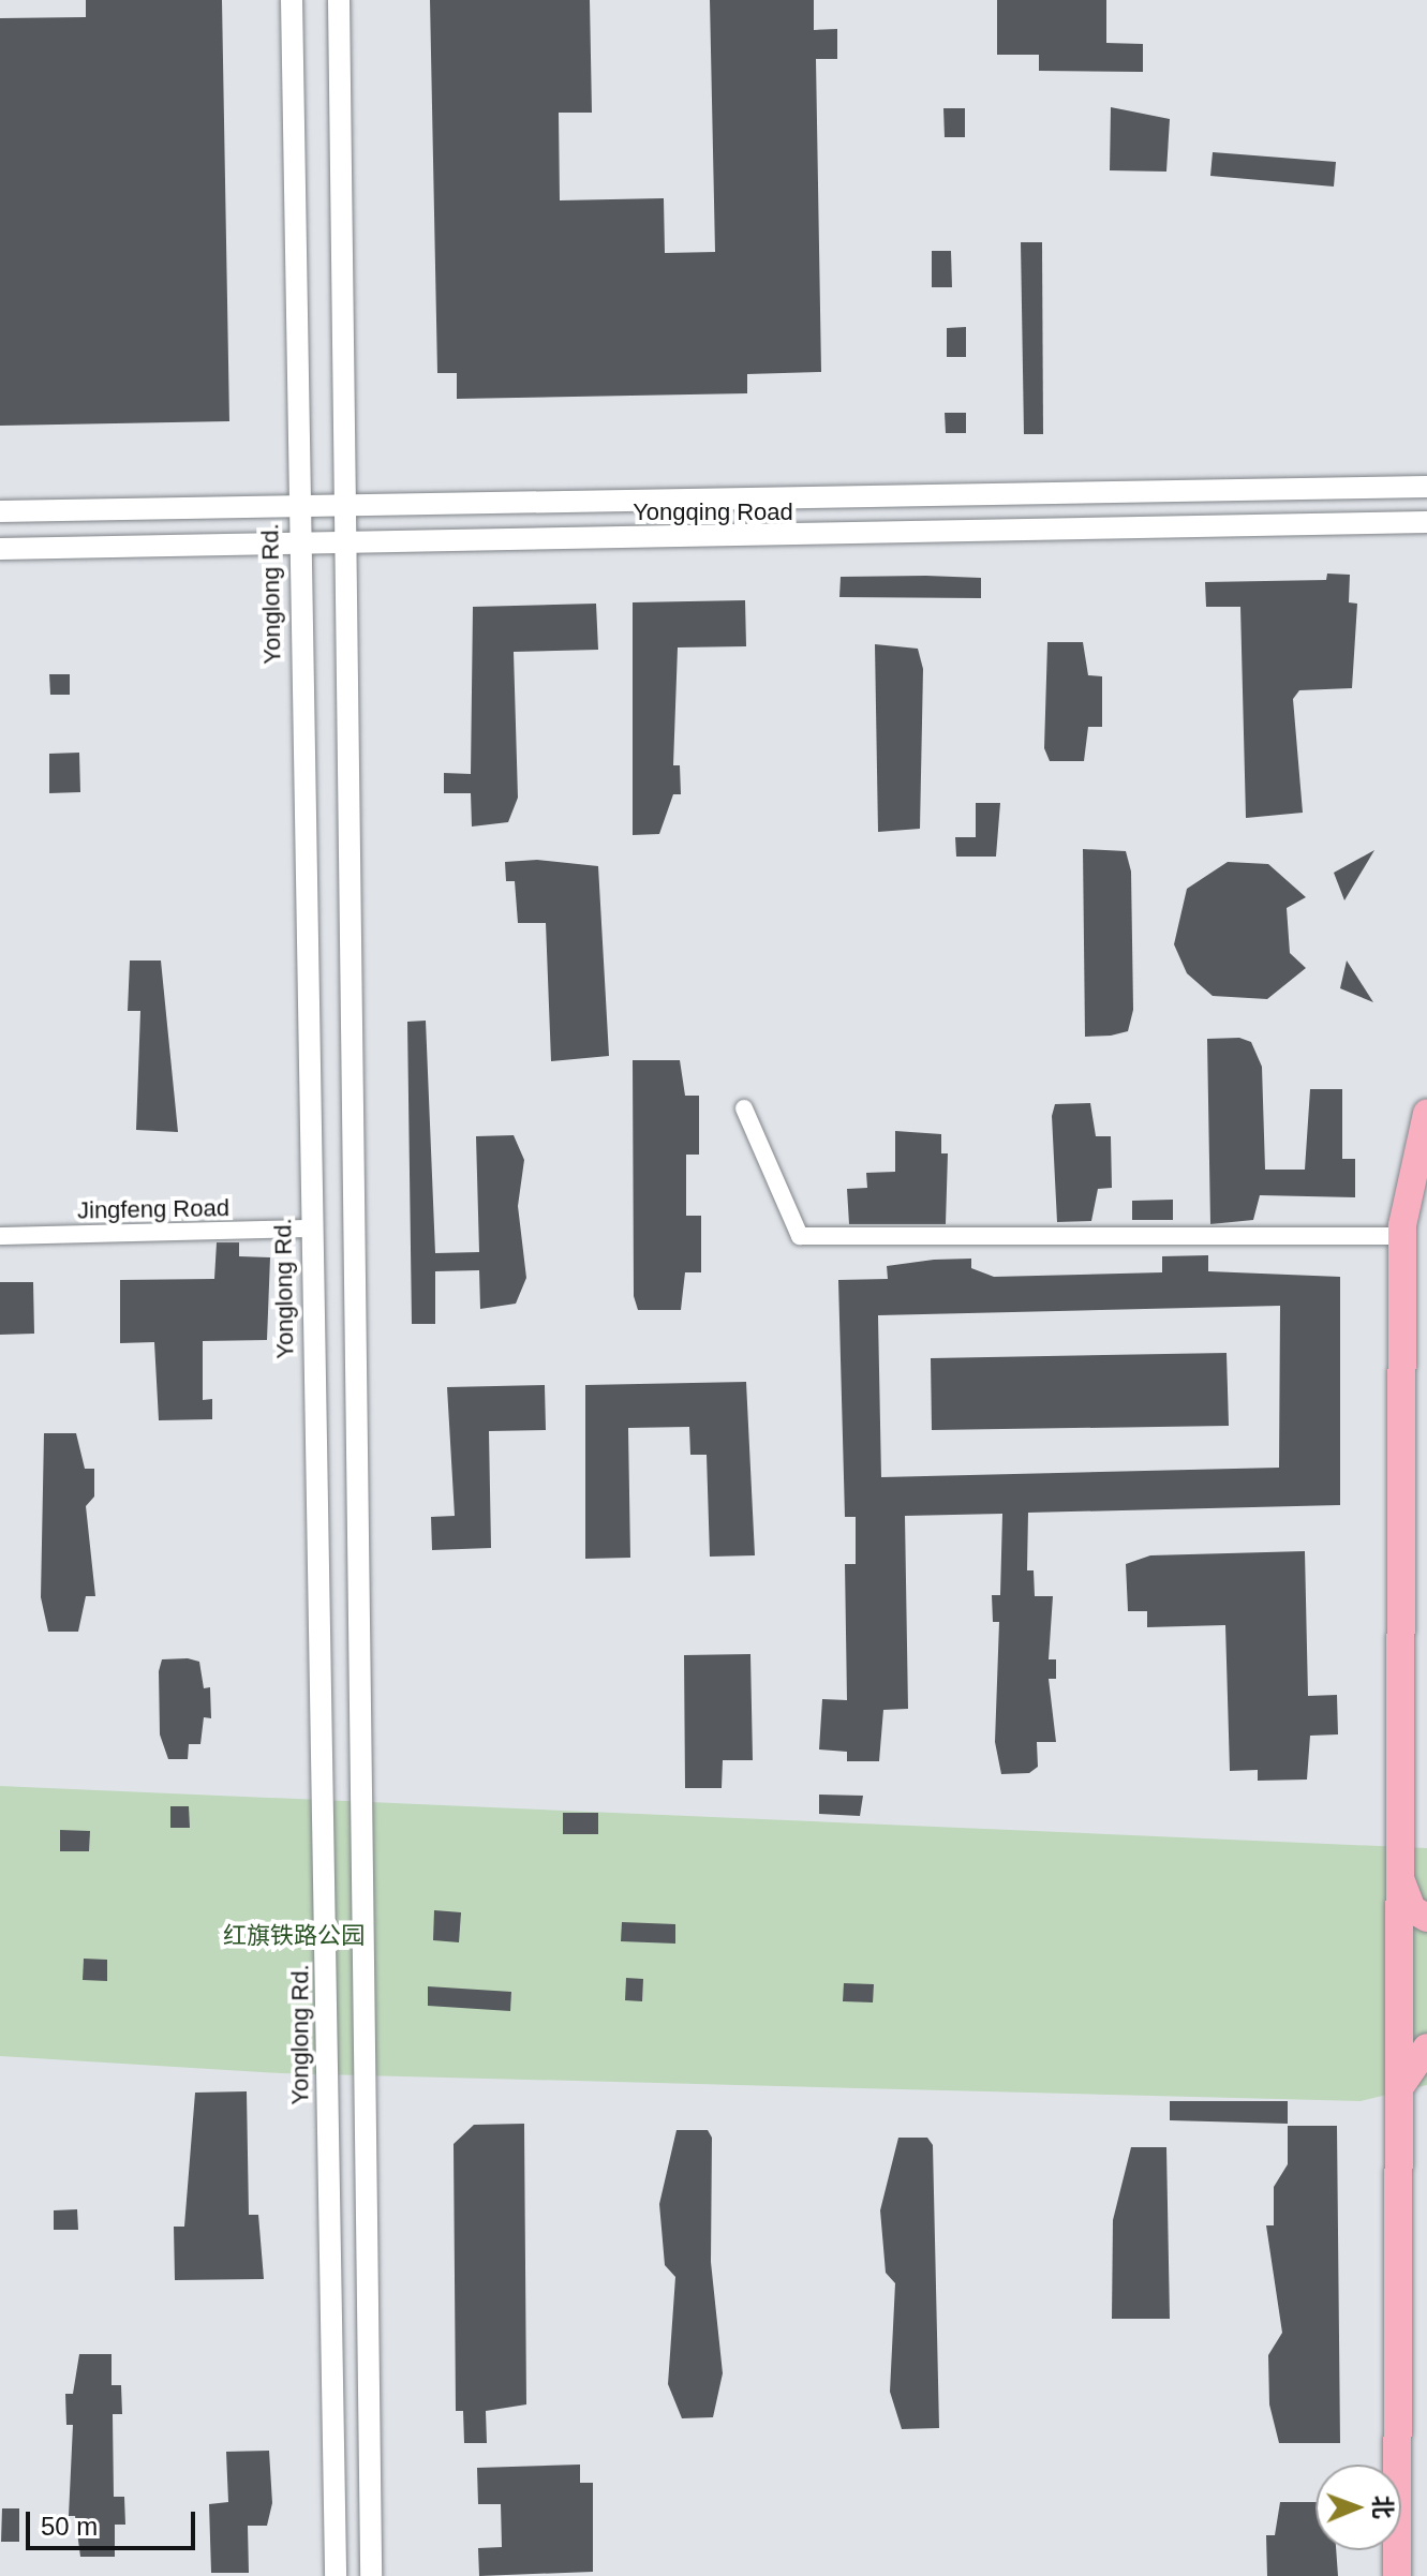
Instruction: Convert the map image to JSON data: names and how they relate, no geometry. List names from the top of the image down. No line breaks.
{"streets":{"street":["Yongqing Road","Yonglong Rd.","Jingfeng Road"]},"crossings":[["Yongqing Road","Yonglong Rd."],["Yonglong Rd.","Jingfeng Road"]],"parks":["红旗铁路公园"],"scale_bar":"50 m","north":"right"}
